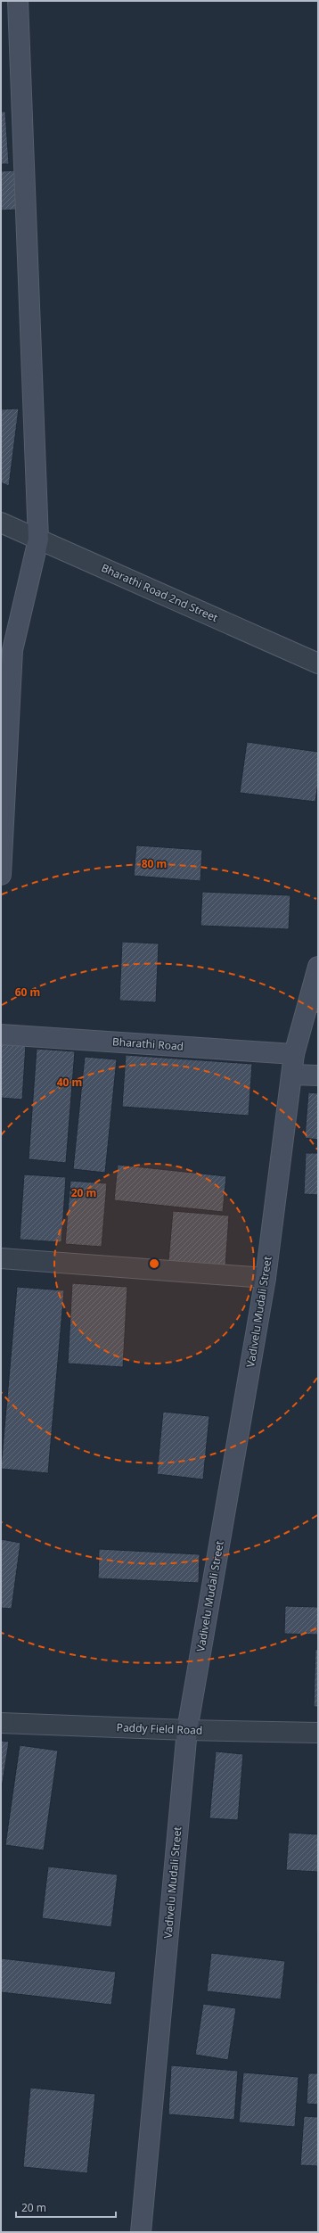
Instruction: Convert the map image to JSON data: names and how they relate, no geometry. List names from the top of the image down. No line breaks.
{"streets":{"street":["Bharathi Road 2nd Street","Bharathi Road","Vadivelu Mudali Street","Paddy Field Road"]},"crossings":[["Bharathi Road","Vadivelu Mudali Street"],["Vadivelu Mudali Street","Paddy Field Road"]],"scale_bar":"20 m","rings":["80 m","60 m","40 m","20 m"]}
